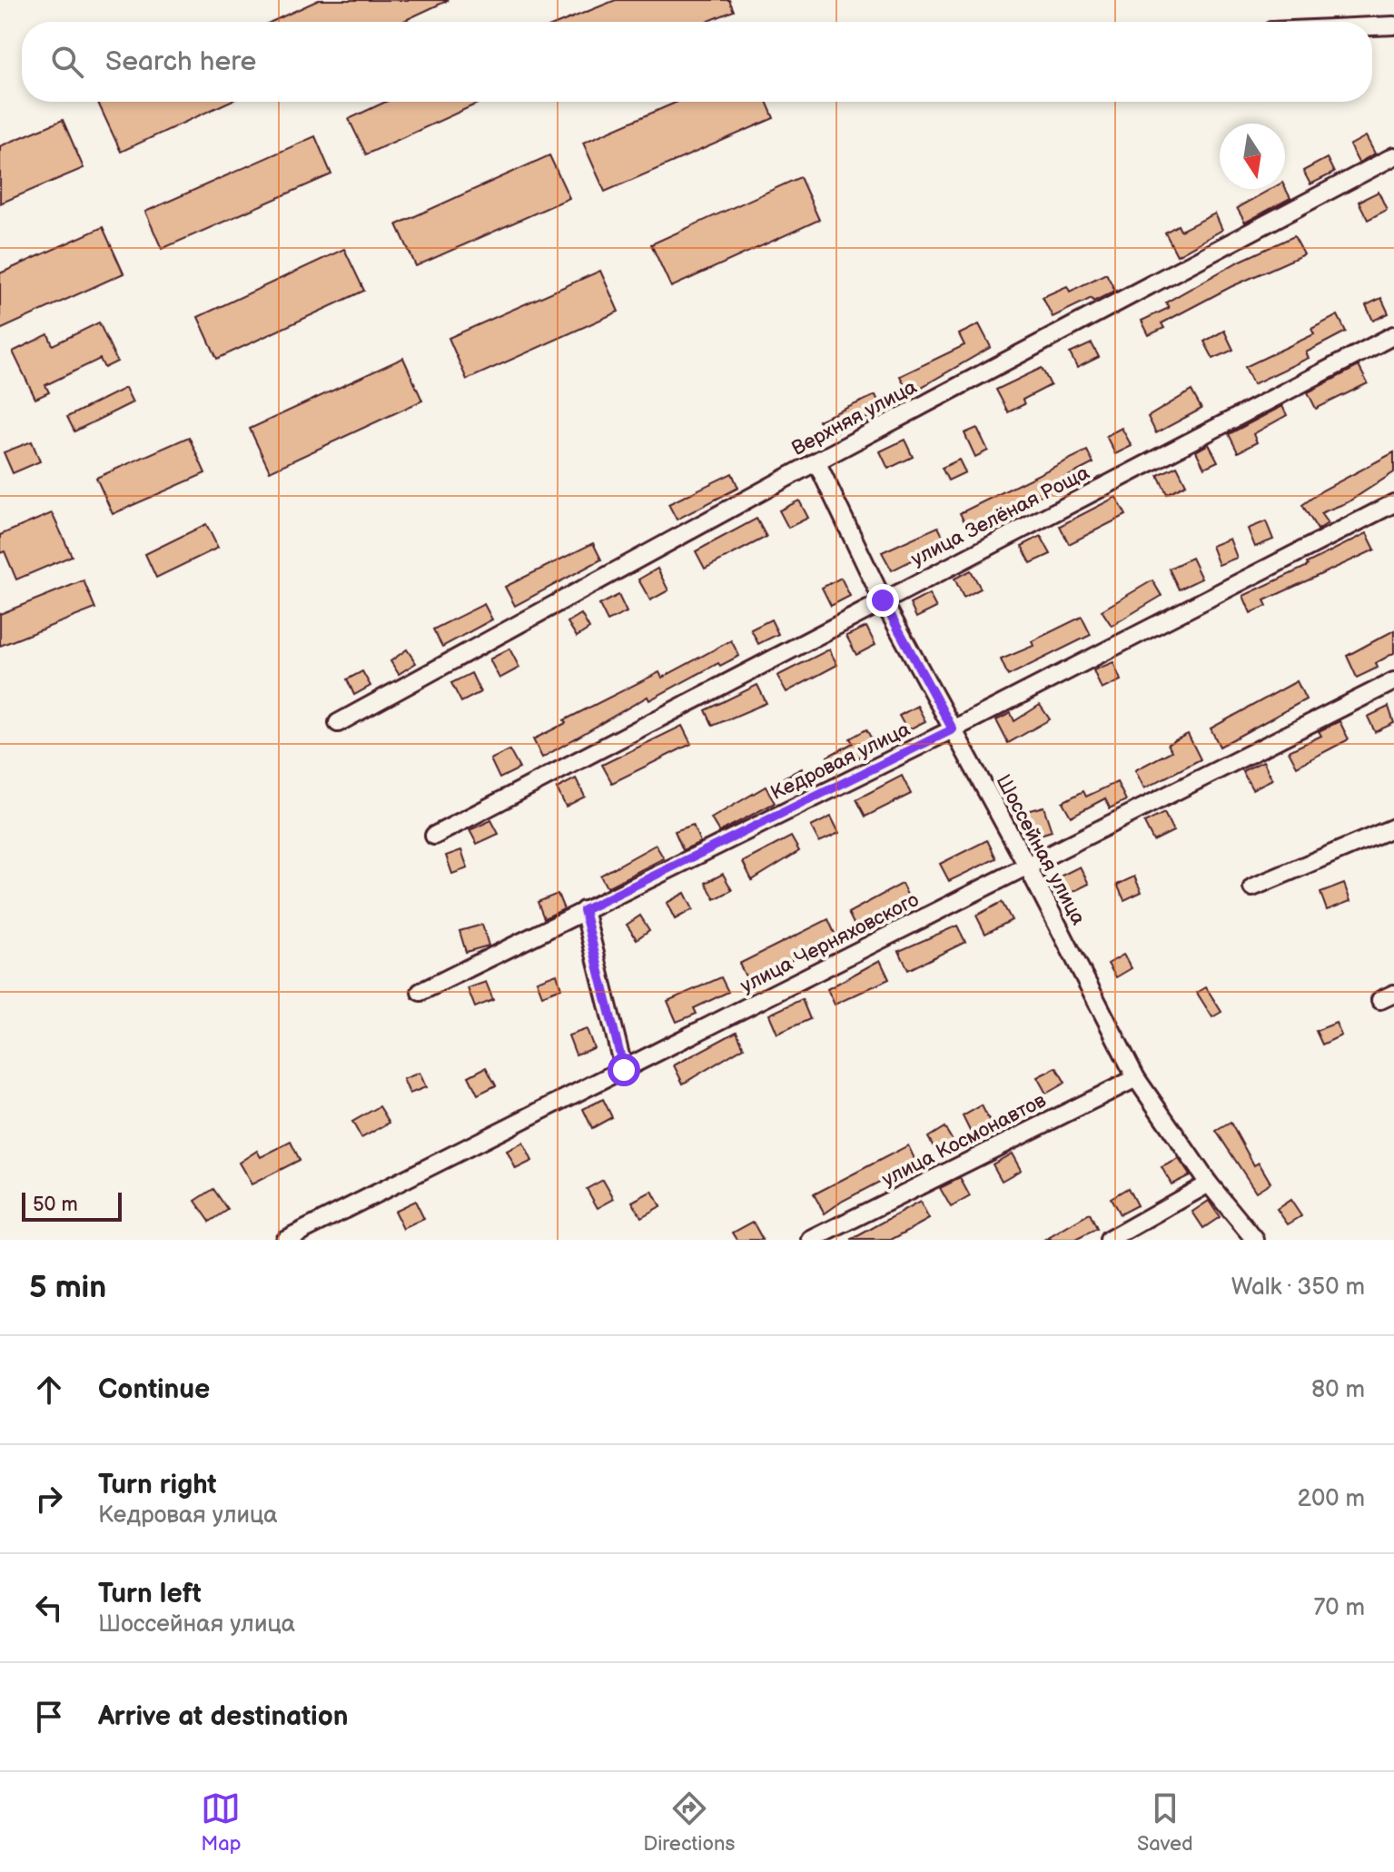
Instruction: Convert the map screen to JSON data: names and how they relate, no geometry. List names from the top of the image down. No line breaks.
{"streets":{"street":["Верхняя улица","улица Зелёная Роща","Кедровая улица","Шоссейная улица","улица Черняховского","улица Космонавтов"]},"crossings":[["Верхняя улица","Шоссейная улица"],["улица Зелёная Роща","Шоссейная улица"],["Кедровая улица","Шоссейная улица"],["Шоссейная улица","улица Черняховского"],["Шоссейная улица","улица Космонавтов"]],"scale_bar":"50 m","north":"bottom","page":{"search":"Search here","scale":"50 m","heading":["5 min","Walk · 350 m"],"list":[["Continue","80 m"],["Turn right","Кедровая улица","200 m"],["Turn left","Шоссейная улица","70 m"],"Arrive at destination"],"nav":["Map","Directions","Saved"]}}
